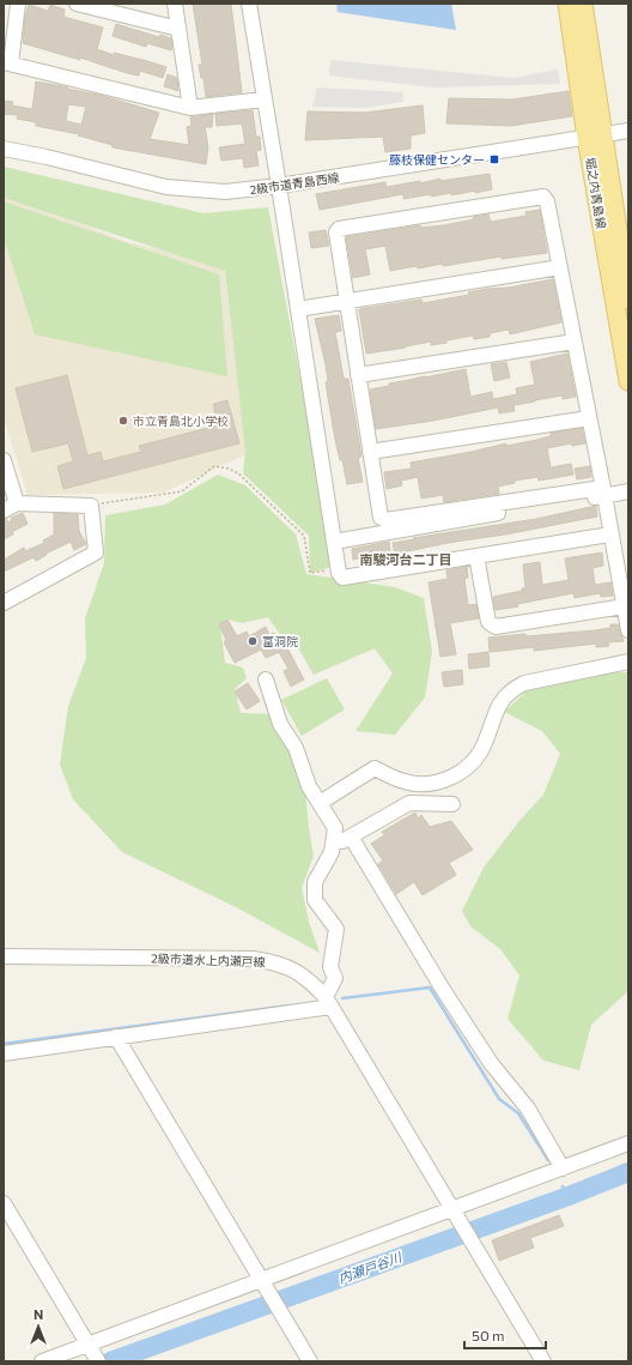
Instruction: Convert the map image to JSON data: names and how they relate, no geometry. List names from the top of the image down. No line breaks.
{"streets":{"main road":["堀之内青島線"],"street":["2級市道青島西線","2級市道水上内瀬戸線"]},"crossings":[["2級市道青島西線","堀之内青島線"]],"districts":["南駿河台二丁目"],"water":["内瀬戸谷川"],"places":{"transit":["藤枝保健センター"],"other":["市立青島北小学校","富洞院"]},"scale_bar":"50 m","north":"top"}
